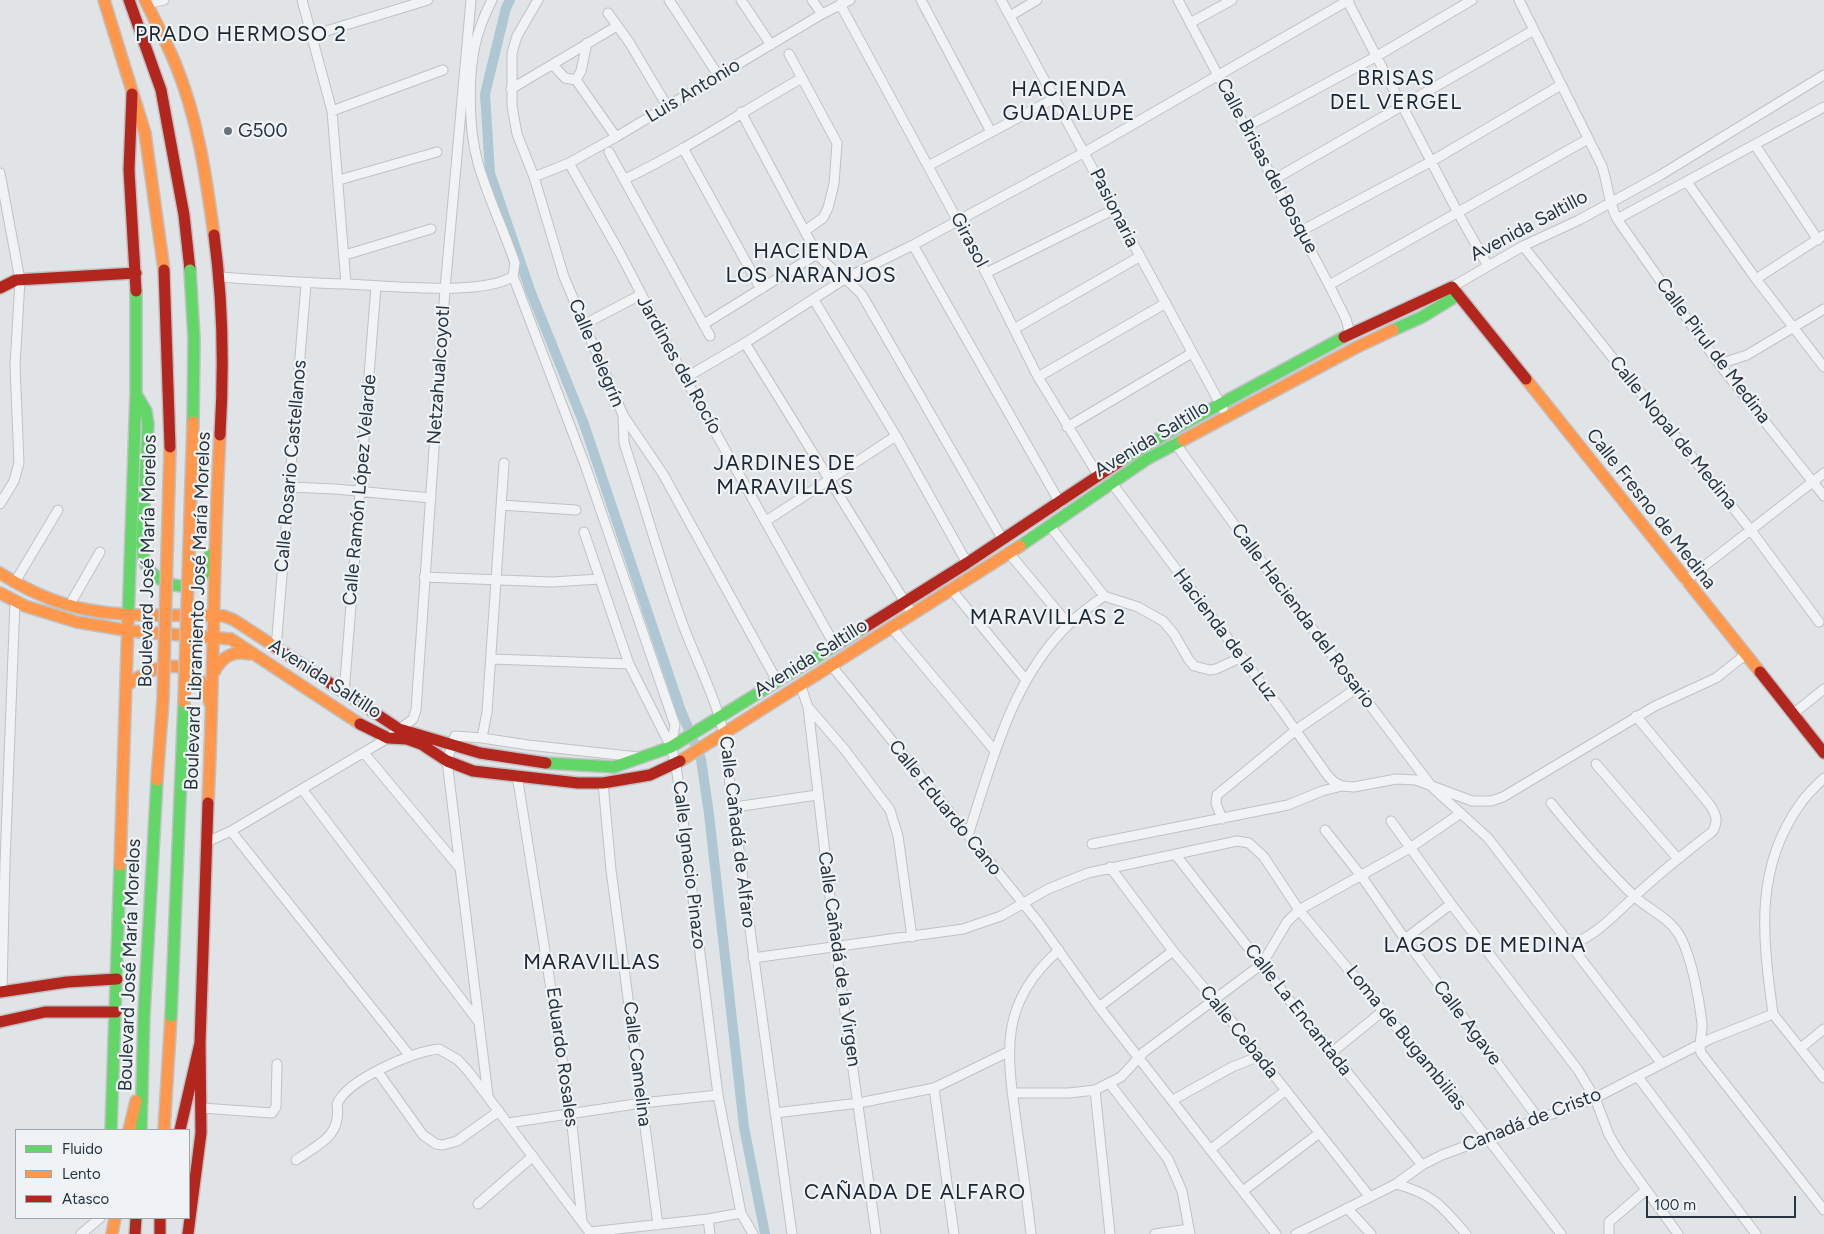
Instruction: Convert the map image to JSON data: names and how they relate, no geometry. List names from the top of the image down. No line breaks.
{"streets":{"street":["Luis Antonio","Calle Brisas del Bosque","Pasionaria","Avenida Saltillo","Girasol","Calle Pirul de Medina","Calle Pelegrín","Jardines del Rocío","Netzahualcoyotl","Calle Nopal de Medina","Calle Rosario Castellanos","Calle Ramón López Velarde","Calle Fresno de Medina","Boulevard José María Morelos","Boulevard Libramiento José María Morelos","Calle Hacienda del Rosario","Hacienda de la Luz","Calle Eduardo Cano","Calle Cañadá de Alfaro","Calle Ignacio Pinazo","Calle Cañadá de la Virgen","Calle La Encantada","Calle Agave","Calle Cebada","Loma de Bugambilias","Eduardo Rosales","Calle Camelina","Canadá de Cristo"]},"crossings":[["Luis Antonio","Girasol"],["Luis Antonio","Calle Pelegrín"],["Luis Antonio","Jardines del Rocío"],["Calle Brisas del Bosque","Avenida Saltillo"],["Pasionaria","Avenida Saltillo"],["Avenida Saltillo","Girasol"],["Avenida Saltillo","Calle Pirul de Medina"],["Avenida Saltillo","Calle Pelegrín"],["Avenida Saltillo","Jardines del Rocío"],["Avenida Saltillo","Netzahualcoyotl"],["Avenida Saltillo","Calle Nopal de Medina"],["Avenida Saltillo","Calle Rosario Castellanos"],["Avenida Saltillo","Calle Ramón López Velarde"],["Avenida Saltillo","Calle Fresno de Medina"],["Avenida Saltillo","Boulevard Libramiento José María Morelos"],["Avenida Saltillo","Calle Hacienda del Rosario"],["Avenida Saltillo","Hacienda de la Luz"],["Avenida Saltillo","Calle Eduardo Cano"],["Avenida Saltillo","Calle Cañadá de Alfaro"],["Avenida Saltillo","Calle Ignacio Pinazo"],["Avenida Saltillo","Calle Cañadá de la Virgen"],["Avenida Saltillo","Eduardo Rosales"],["Avenida Saltillo","Calle Camelina"],["Calle Pelegrín","Calle Cañadá de Alfaro"],["Netzahualcoyotl","Boulevard Libramiento José María Morelos"],["Calle Hacienda del Rosario","Hacienda de la Luz"],["Calle Hacienda del Rosario","Canadá de Cristo"],["Calle La Encantada","Loma de Bugambilias"],["Calle La Encantada","Canadá de Cristo"],["Calle Agave","Canadá de Cristo"],["Calle Cebada","Canadá de Cristo"],["Loma de Bugambilias","Canadá de Cristo"]],"districts":["PRADO HERMOSO 2","BRISAS DEL VERGEL","HACIENDA GUADALUPE","HACIENDA LOS NARANJOS","JARDINES DE MARAVILLAS","MARAVILLAS 2","LAGOS DE MEDINA","MARAVILLAS","CAÑADA DE ALFARO"],"places":["G500"],"legend":["Fluido","Lento","Atasco"],"scale_bar":"100 m"}
